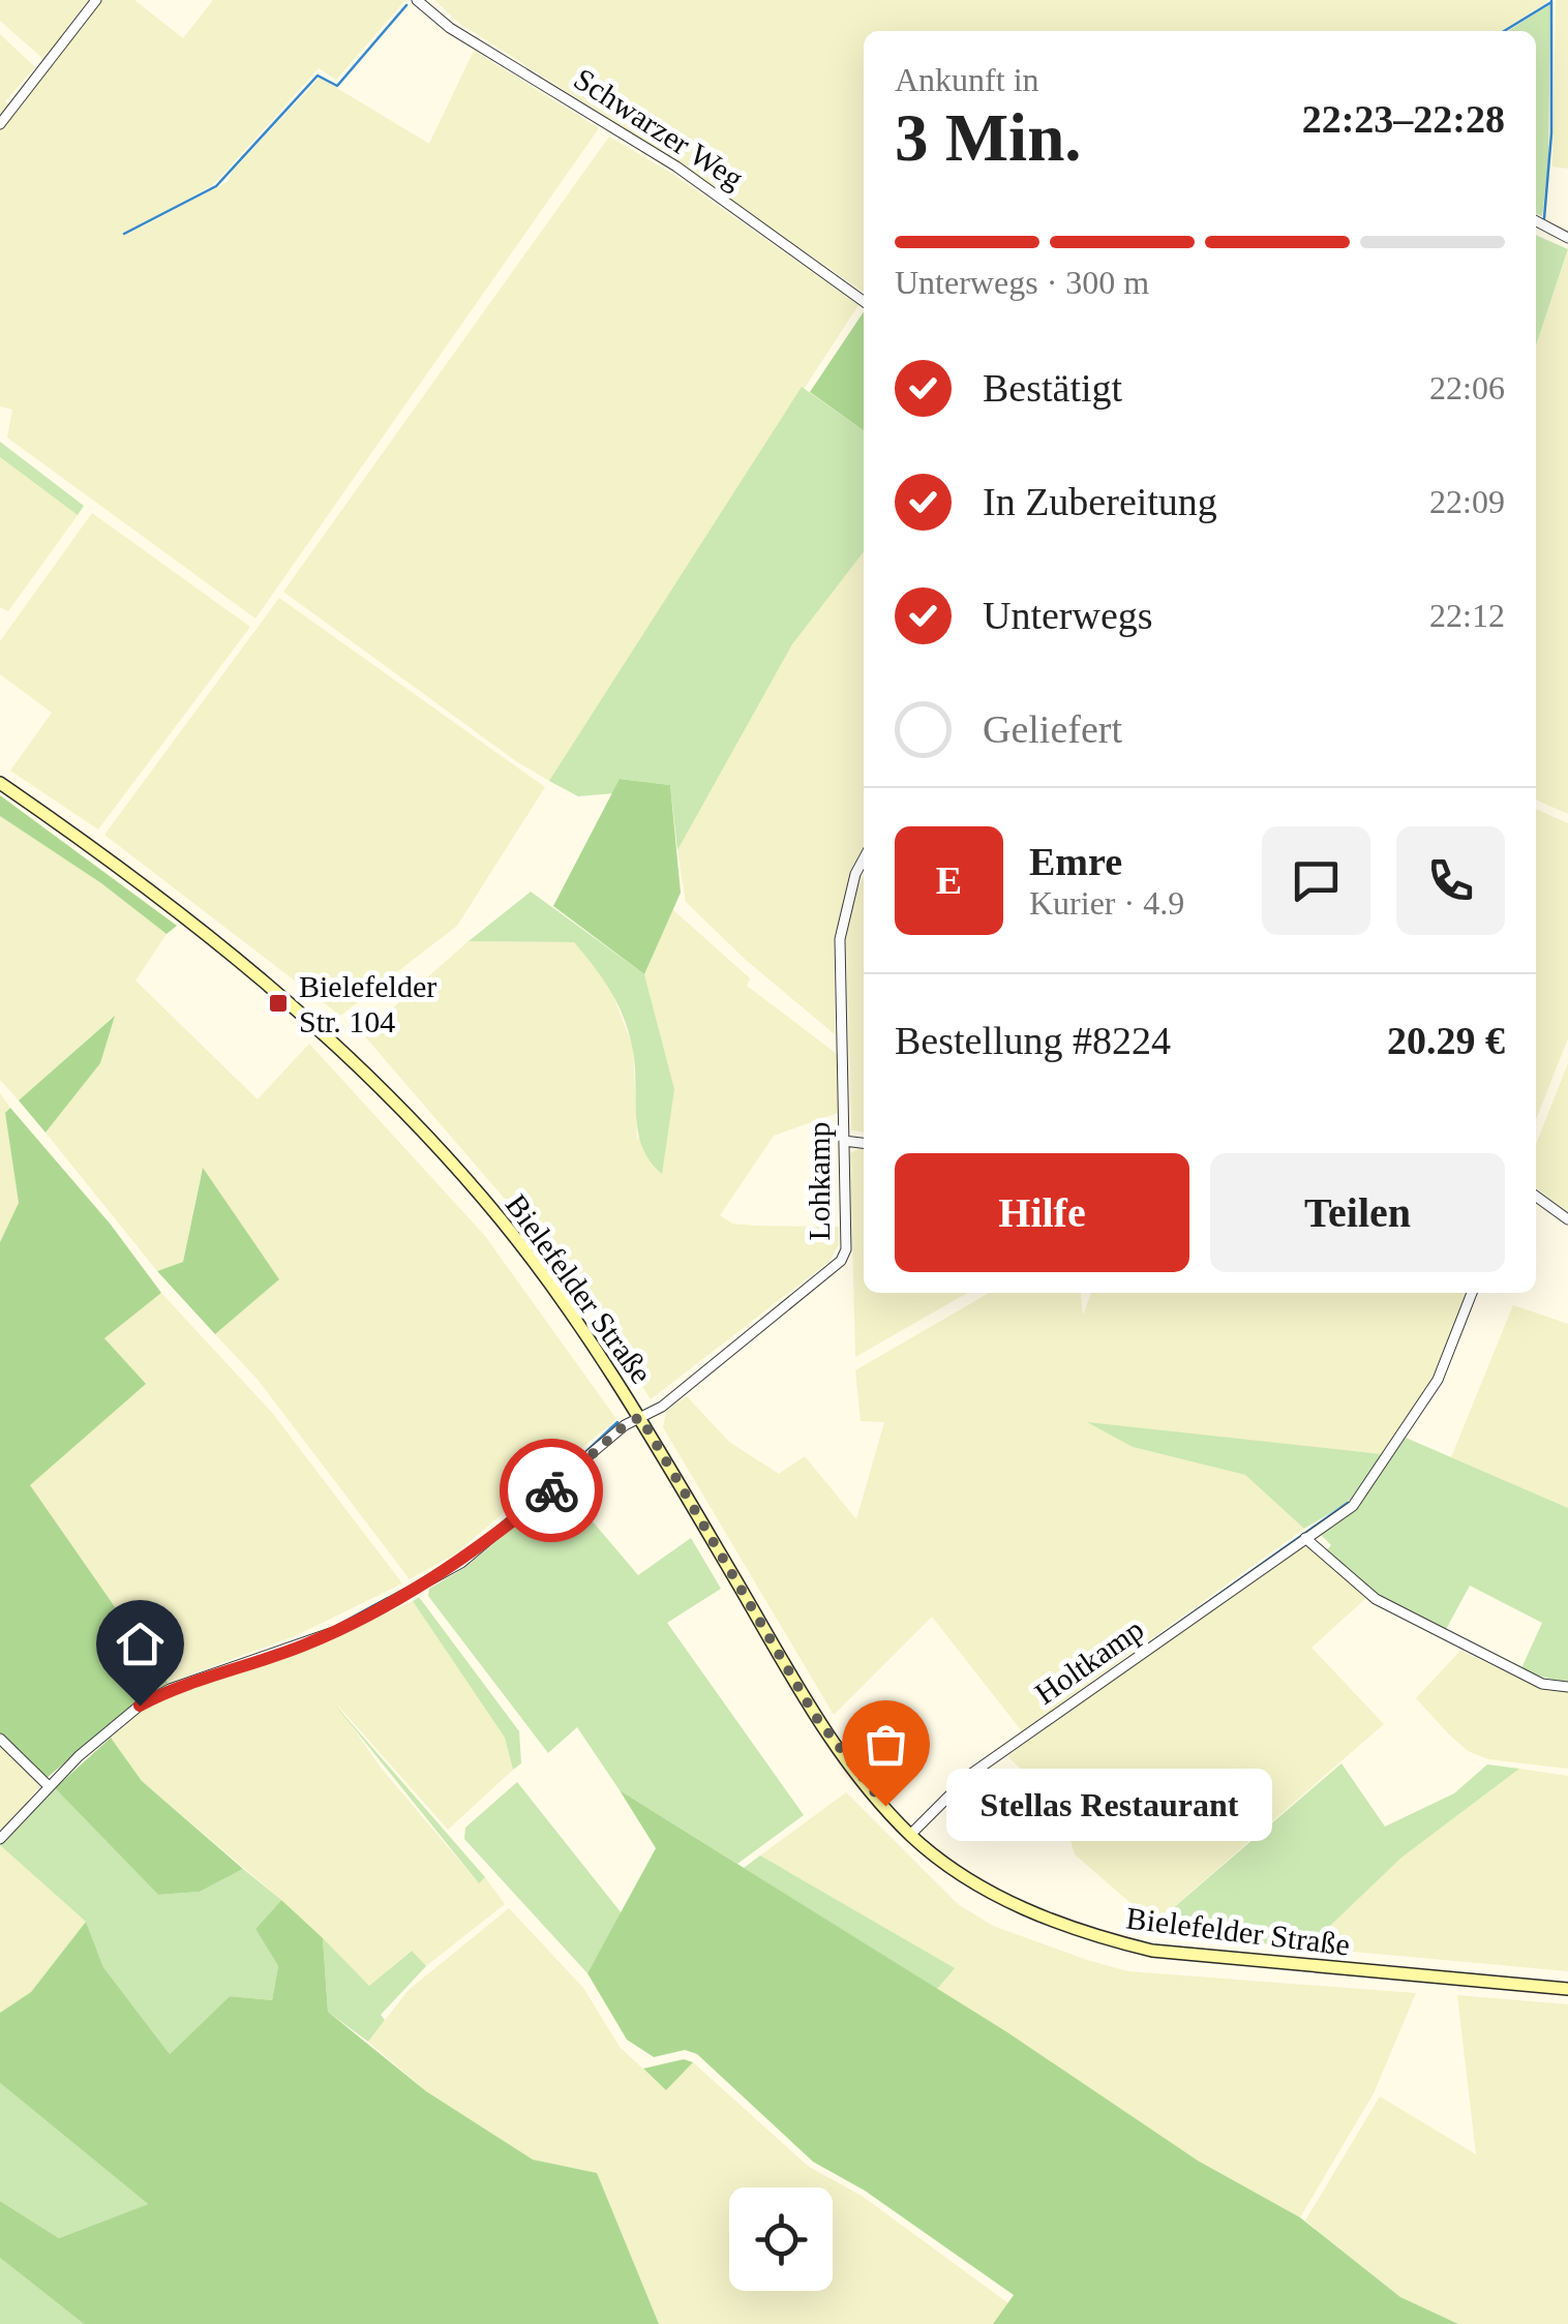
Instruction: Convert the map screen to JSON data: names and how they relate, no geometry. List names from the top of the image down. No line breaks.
{"streets":{"main road":["Bielefelder Straße"],"street":["Schwarzer Weg","Lohkamp","Holtkamp"]},"crossings":[["Lohkamp","Bielefelder Straße"],["Bielefelder Straße","Holtkamp"]],"places":{"transit":["Bielefelder Str. 104"],"other":["Stellas Restaurant"]},"page":{"heading":["3 Min.","Ankunft in","22:23–22:28"],"panel":["Emre","Kurier · 4.9","Bestellung #8224","20.29 €"],"bar":"Unterwegs · 300 m","list":[["Bestätigt","22:06"],["In Zubereitung","22:09"],["Unterwegs","22:12"],"Geliefert"],"round":"E","buttons":["Hilfe","Teilen"],"bubble":"Stellas Restaurant"}}
